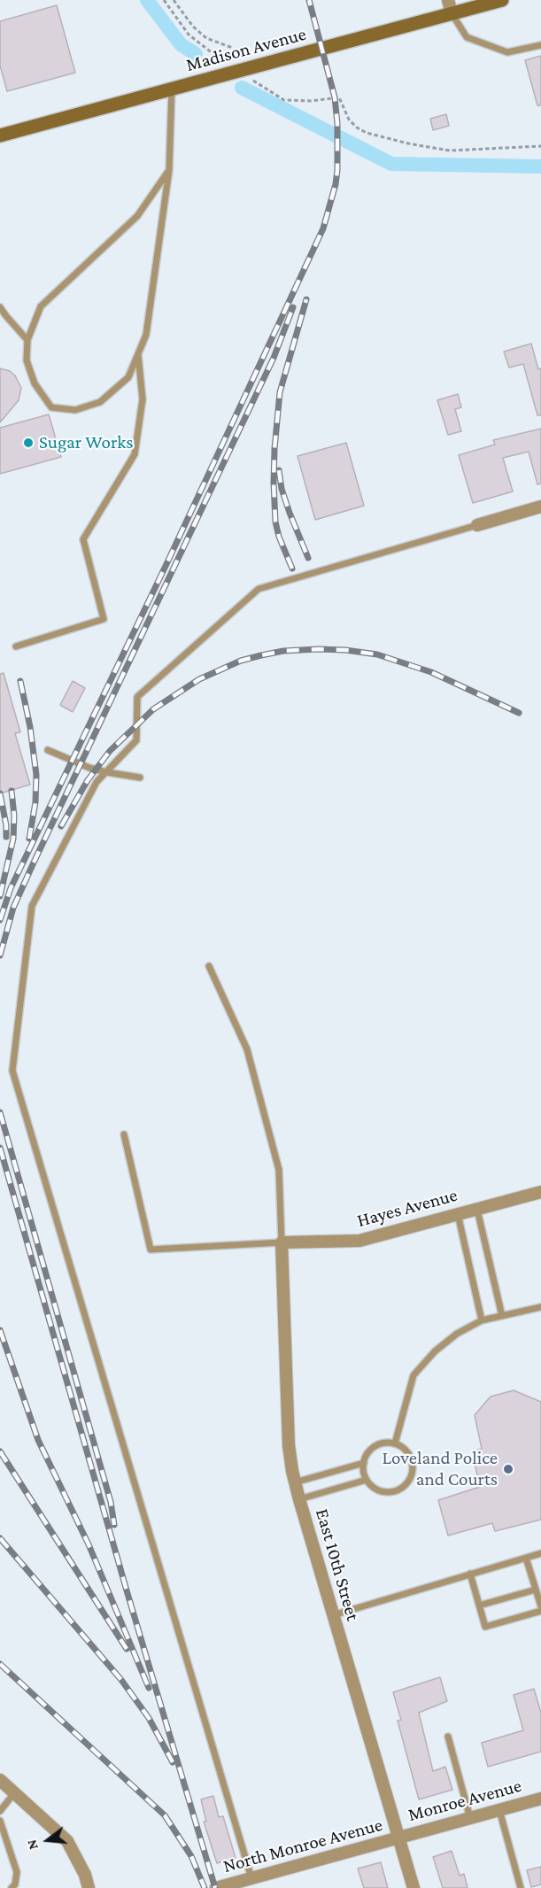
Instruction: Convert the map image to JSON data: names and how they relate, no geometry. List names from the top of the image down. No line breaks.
{"streets":{"main road":["Madison Avenue"],"street":["Hayes Avenue","East 10th Street","Monroe Avenue","North Monroe Avenue"]},"crossings":[["Hayes Avenue","East 10th Street"],["East 10th Street","Monroe Avenue"],["East 10th Street","North Monroe Avenue"],["Monroe Avenue","North Monroe Avenue"]],"places":["Sugar Works","Loveland Police and Courts"],"north":"left"}
